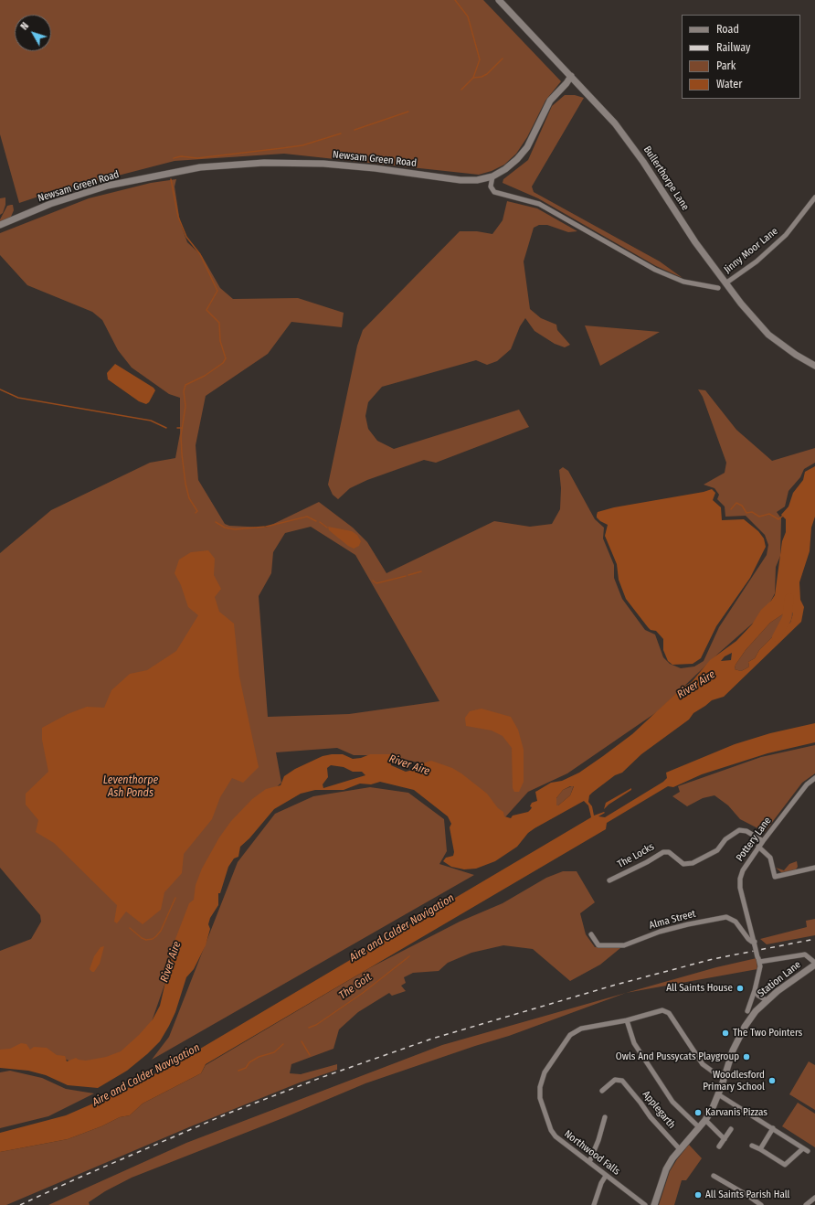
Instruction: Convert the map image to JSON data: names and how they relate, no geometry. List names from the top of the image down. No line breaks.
{"streets":{"street":["Newsam Green Road","Bullerthorpe Lane","Jinny Moor Lane","Pottery Lane","The Locks","Alma Street","Station Lane","Applegarth","Northwood Falls"]},"crossings":[["Bullerthorpe Lane","Jinny Moor Lane"],["Pottery Lane","The Locks"],["Pottery Lane","Alma Street"],["Pottery Lane","Station Lane"],["Station Lane","Applegarth"],["Station Lane","Northwood Falls"]],"water":["River Aire","Leventhorpe Ash Ponds","Aire and Calder Navigation","The Goit"],"places":["All Saints House","The Two Pointers","Owls And Pussycats Playgroup","Woodlesford Primary School","Karvanis Pizzas","All Saints Parish Hall"],"legend":["Road","Railway","Park","Water"],"north":"top left"}
